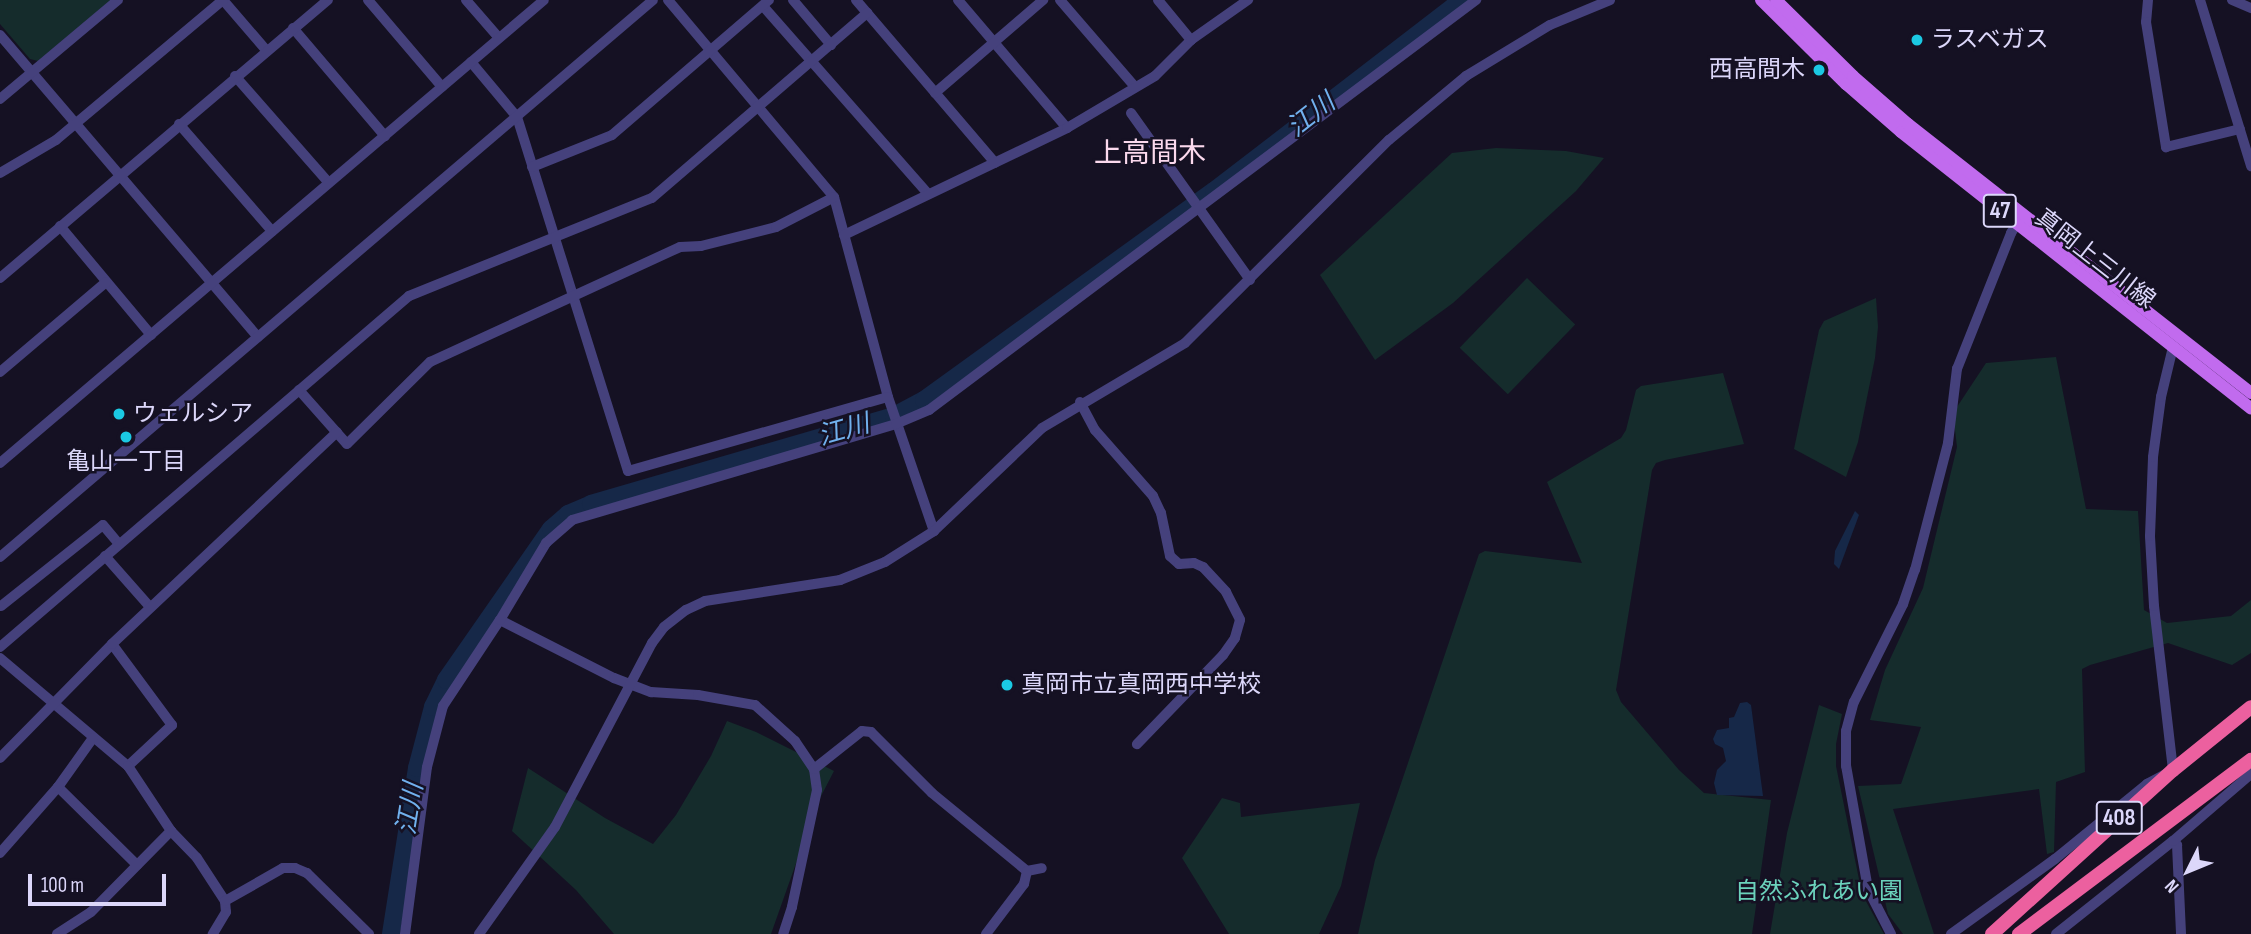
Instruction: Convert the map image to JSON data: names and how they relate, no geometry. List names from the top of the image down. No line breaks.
{"streets":{"highway":["408"],"main road":["47","真岡上三川線"]},"districts":["上高間木"],"water":["江川"],"parks":["自然ふれあい園"],"places":["ラスベガス","西高間木","ウェルシア","亀山一丁目","真岡市立真岡西中学校"],"scale_bar":"100 m","north":"bottom left"}
